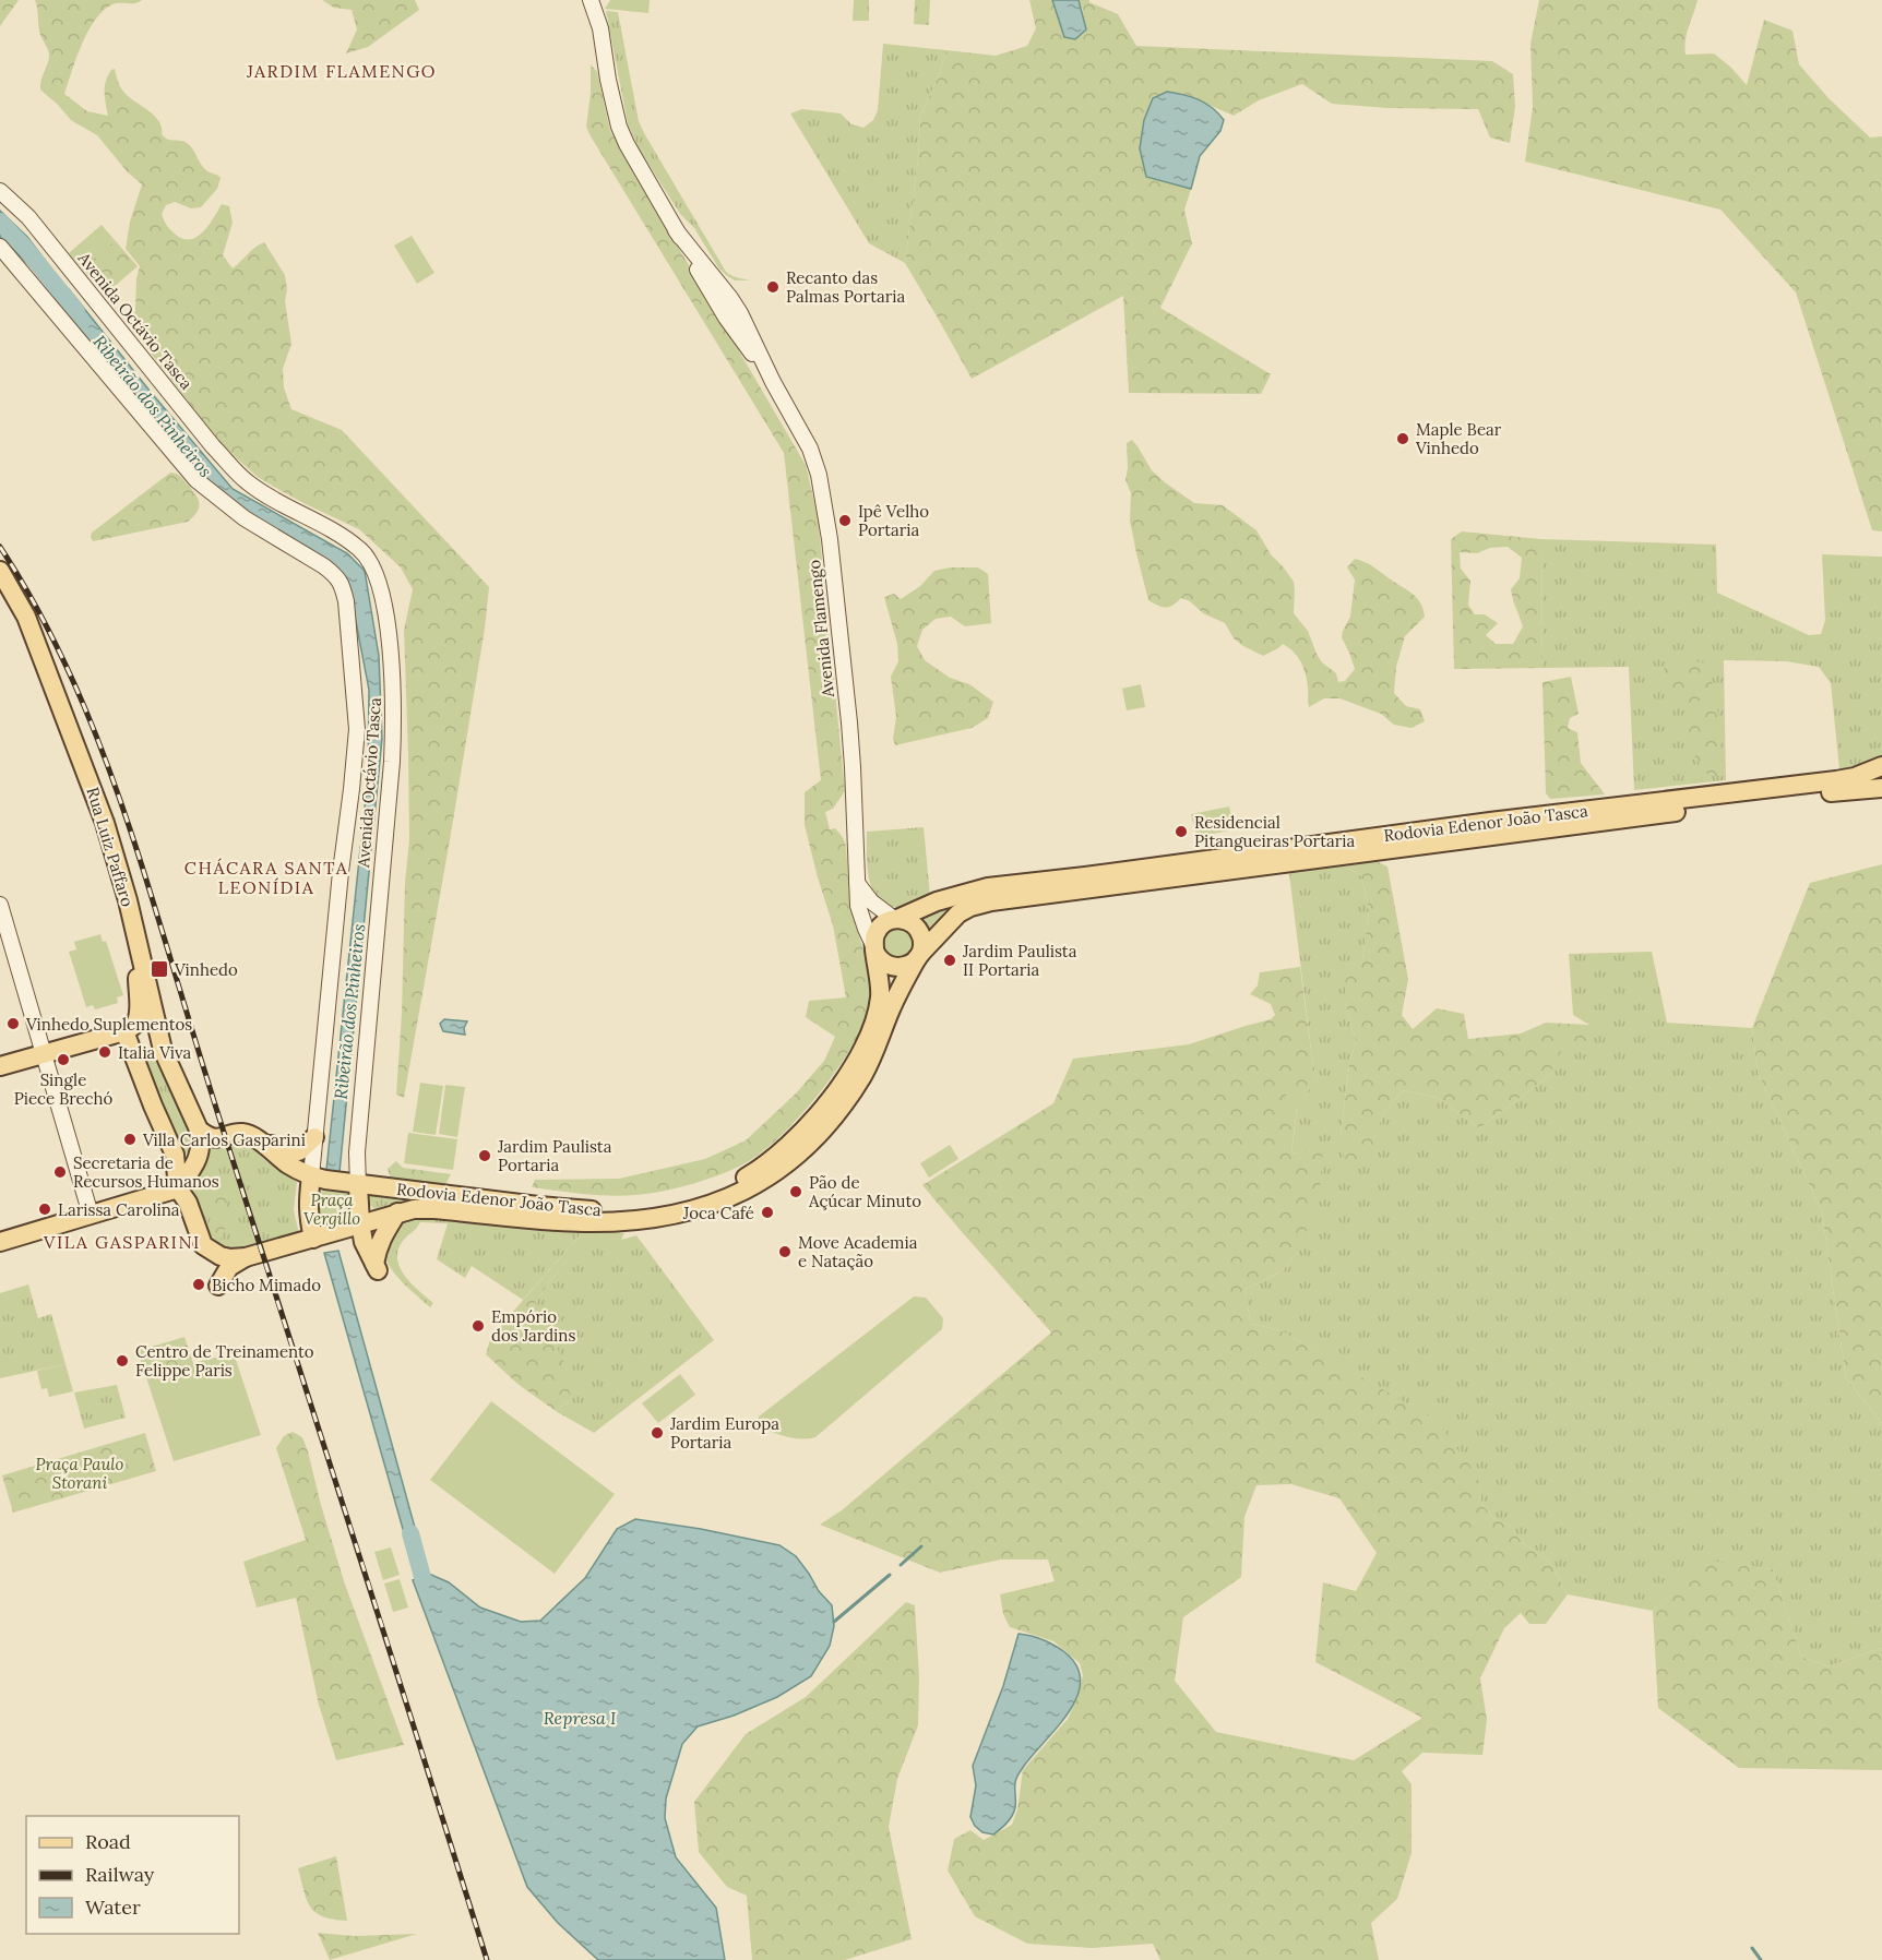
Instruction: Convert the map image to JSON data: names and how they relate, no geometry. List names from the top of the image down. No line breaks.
{"streets":{"main road":["Rodovia Edenor João Tasca","Rua Luiz Paffaro"],"street":["Avenida Octávio Tasca","Avenida Flamengo"]},"crossings":[["Avenida Octávio Tasca","Rodovia Edenor João Tasca"],["Avenida Flamengo","Rodovia Edenor João Tasca"]],"districts":["JARDIM FLAMENGO","CHÁCARA SANTA LEONÍDIA","VILA GASPARINI"],"water":["Ribeirão dos Pinheiros","Represa I"],"parks":["Praça Vergillo","Praça Paulo Storani"],"places":{"other":["Recanto das Palmas Portaria","Maple Bear Vinhedo","Ipê Velho Portaria","Residencial Pitangueiras Portaria","Jardim Paulista II Portaria","Vinhedo Suplementos","Italia Viva","Single Piece Brechó","Villa Carlos Gasparini","Jardim Paulista Portaria","Secretaria de Recursos Humanos","Pão de Açúcar Minuto","Larissa Carolina","Joca Café","Move Academia e Natação","Bicho Mimado","Empório dos Jardins","Centro de Treinamento Felippe Paris","Jardim Europa Portaria"],"transit":["Vinhedo"]},"legend":["Road","Railway","Water"]}
